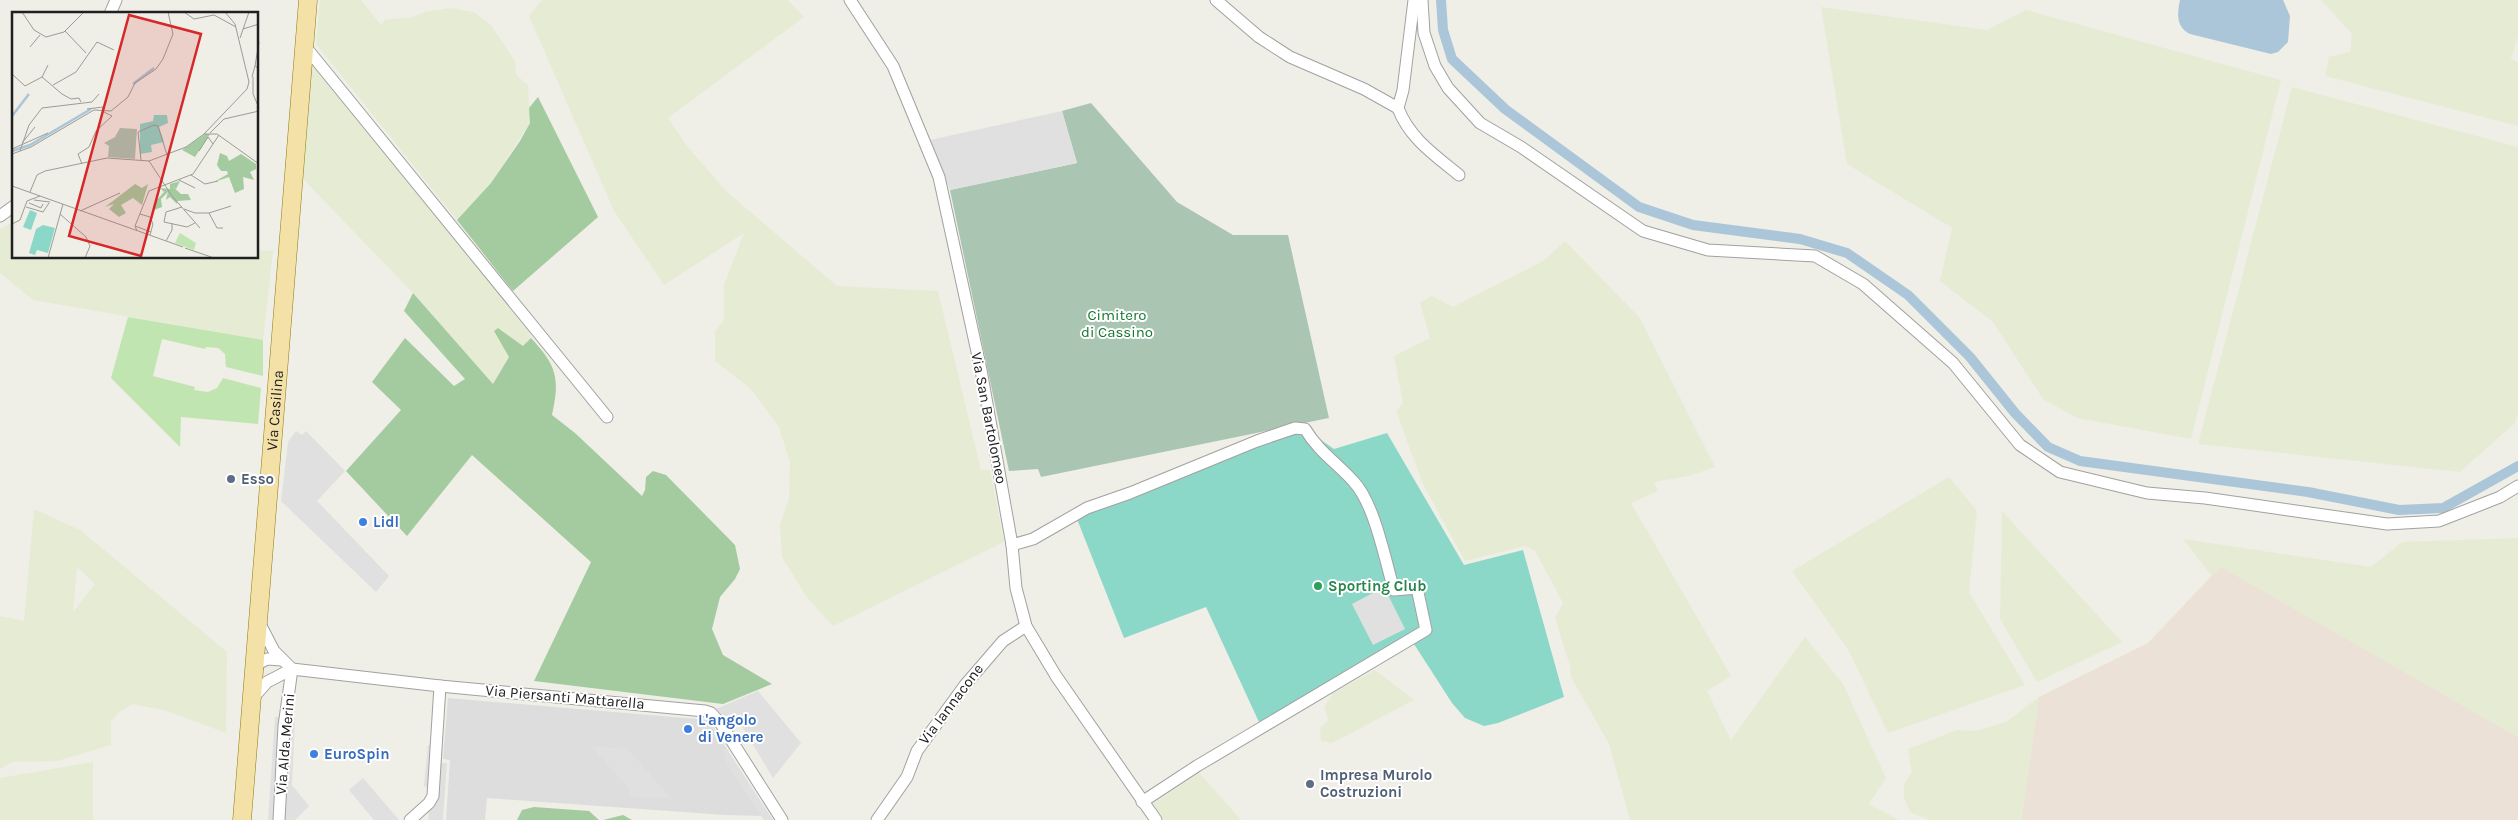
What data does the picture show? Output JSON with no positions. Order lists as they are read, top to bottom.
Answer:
{
  "streets": {
    "main road": ["Via Casilina"],
    "street": [
      "Via San Bartolomeo",
      "Via Piersanti Mattarella",
      "Via Iannacone",
      "Via Alda Merini"
    ]
  },
  "crossings": [
    ["Via San Bartolomeo", "Via Iannacone"],
    ["Via Piersanti Mattarella", "Via Alda Merini"]
  ],
  "parks": ["Cimitero di Cassino"],
  "places": [
    "Esso",
    "Lidl",
    "Sporting Club",
    "L'angolo di Venere",
    "EuroSpin",
    "Impresa Murolo Costruzioni"
  ]
}
